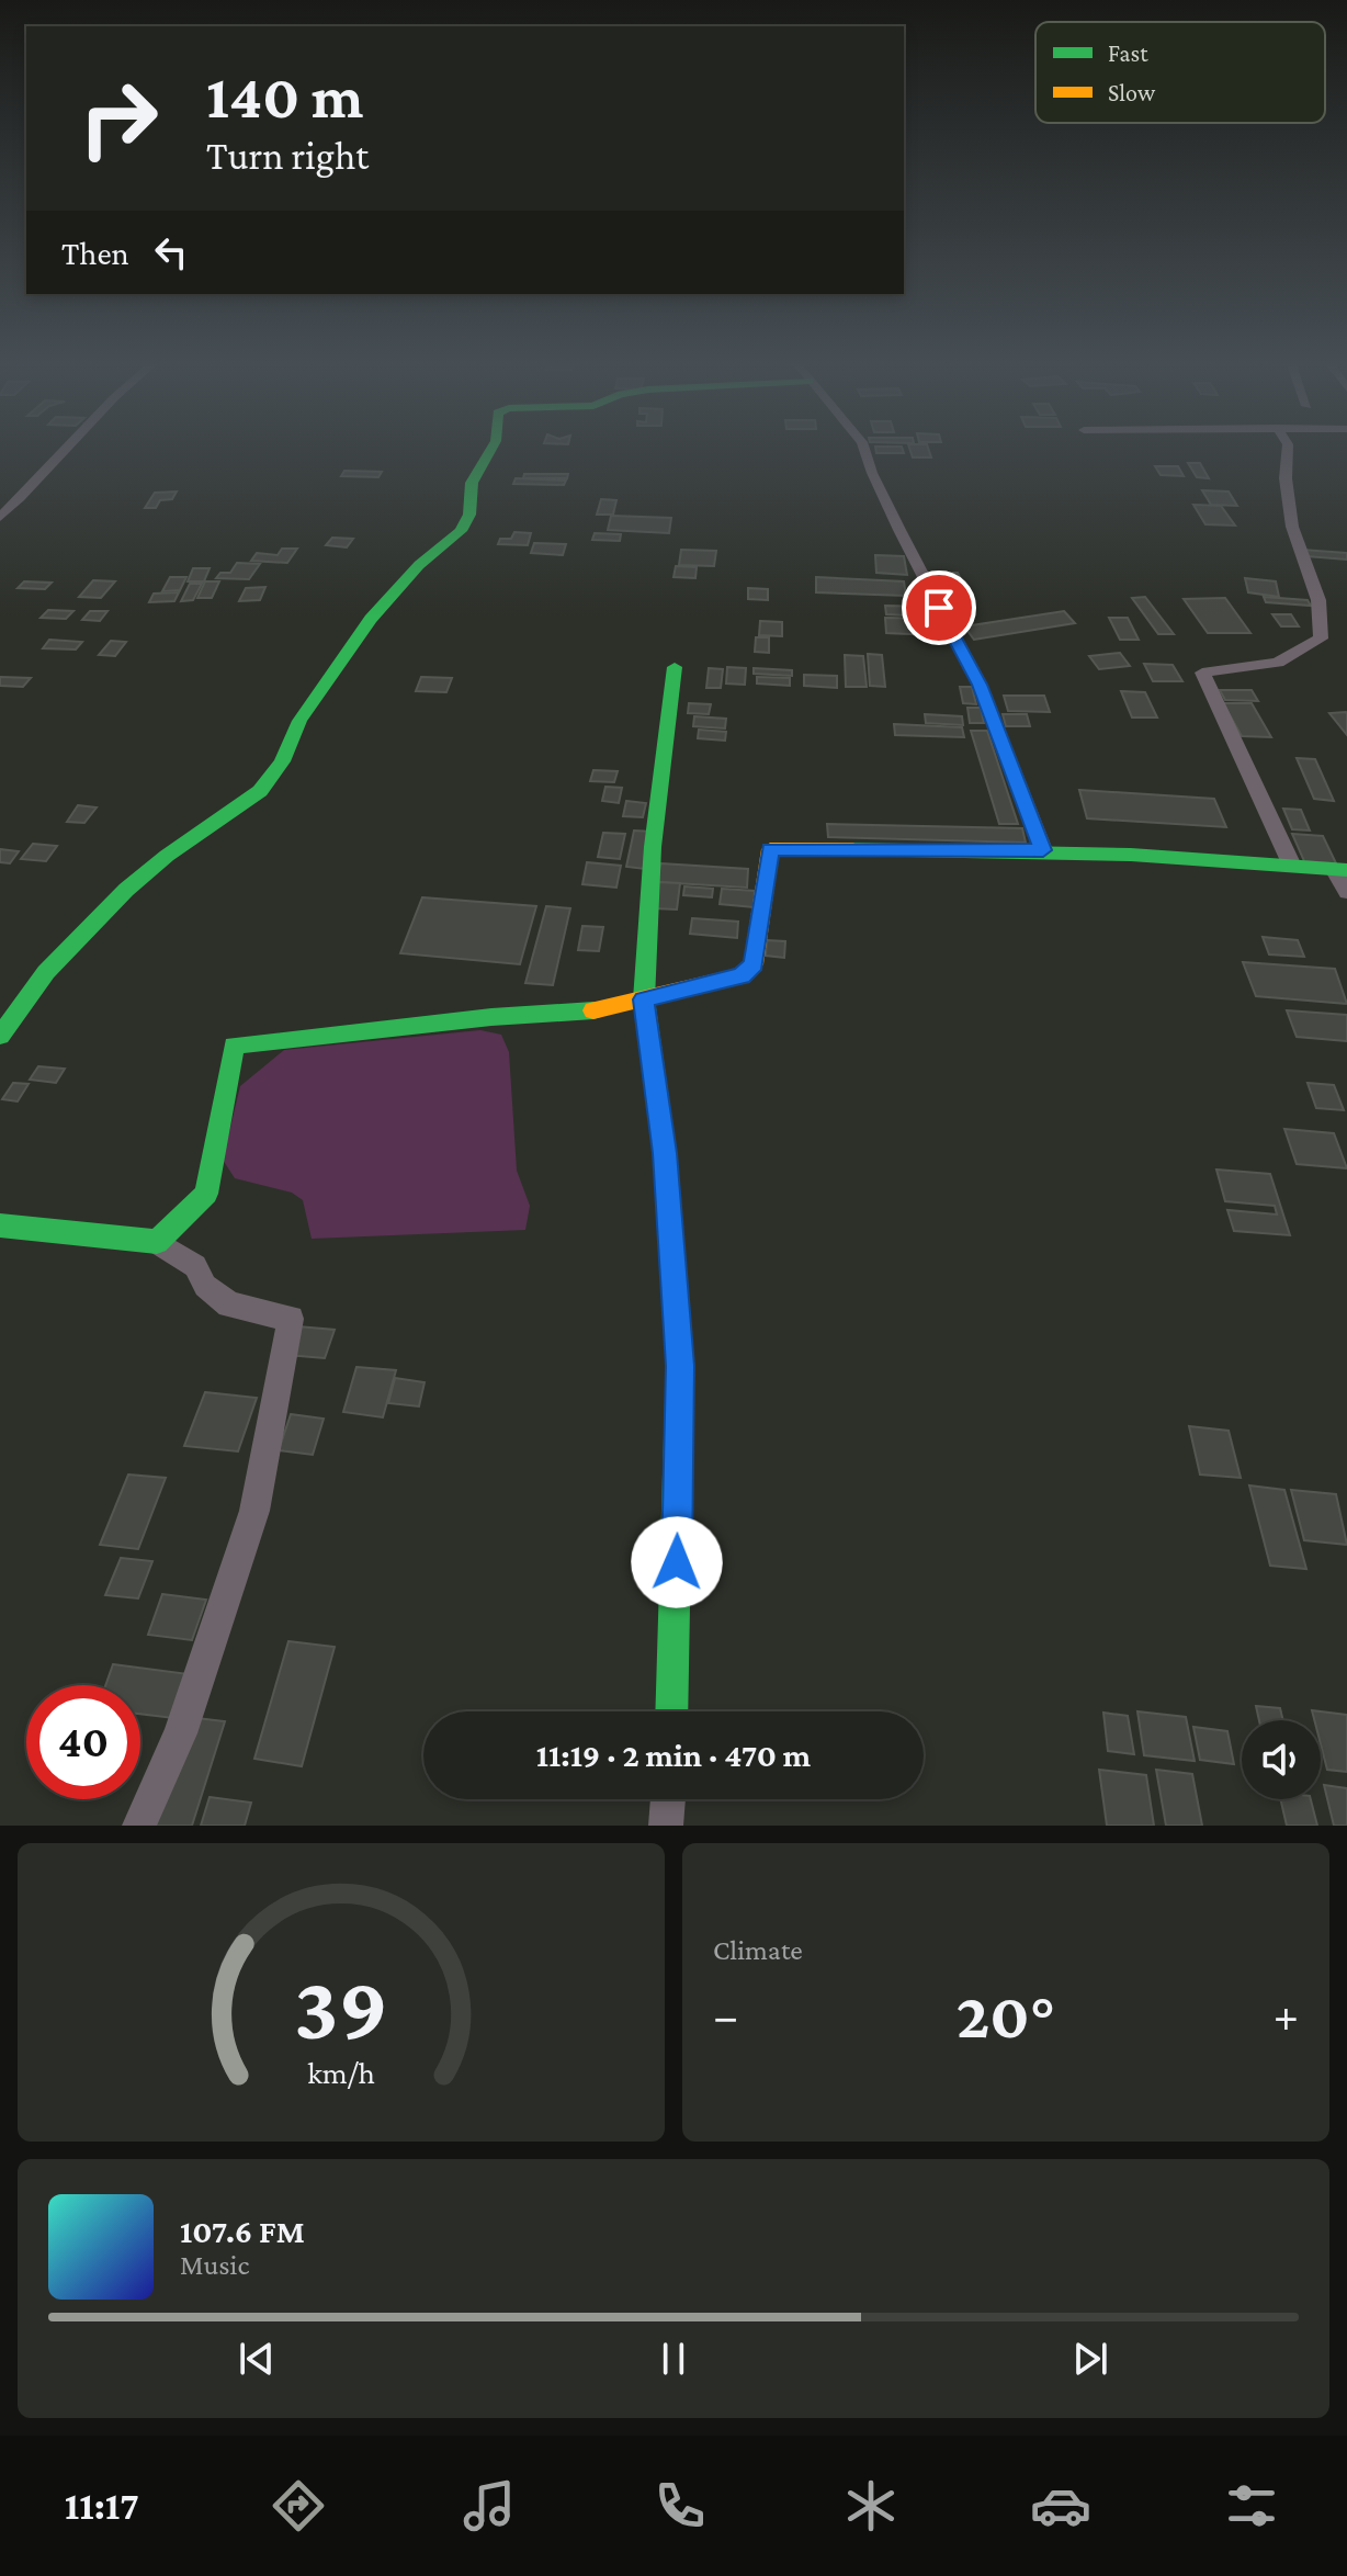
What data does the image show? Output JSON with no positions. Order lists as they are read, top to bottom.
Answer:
{
  "legend": ["Fast", "Slow"],
  "page": {
    "turn": ["140 m", "Turn right"],
    "then": "Then",
    "limit": "40",
    "trip": "11:19 · 2 min · 470 m",
    "tile": "Climate",
    "heat": ["−", "20°", "+"],
    "song": ["107.6 FM", "Music"],
    "tabs": "11:17",
    "gauge": ["39", "km/h"]
  }
}
